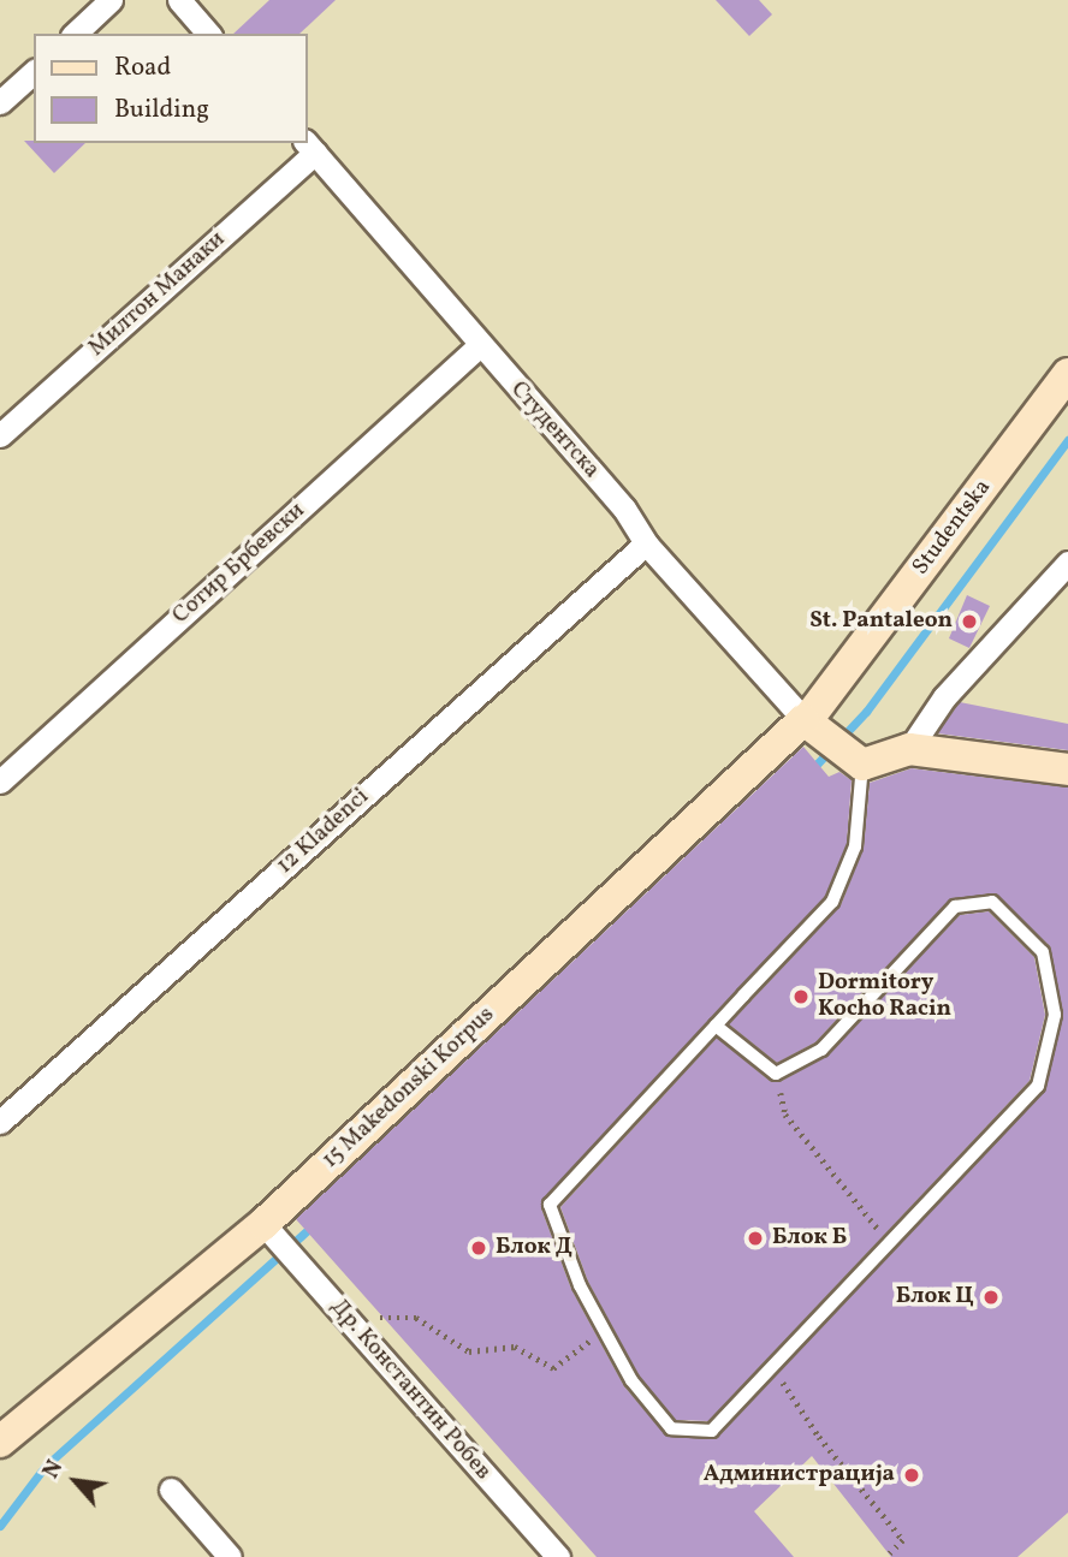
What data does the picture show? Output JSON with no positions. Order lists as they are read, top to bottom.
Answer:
{
  "streets": {
    "street": [
      "Милтон Манаки",
      "Студентска",
      "Studentska",
      "Сотир Брбевски",
      "12 Kladenci",
      "15 Makedonski Korpus",
      "Др. Константин Робев"
    ]
  },
  "crossings": [
    ["Милтон Манаки", "Студентска"],
    ["Студентска", "Studentska"],
    ["Студентска", "Сотир Брбевски"],
    ["Студентска", "12 Kladenci"],
    ["Студентска", "15 Makedonski Korpus"],
    ["Studentska", "15 Makedonski Korpus"],
    ["15 Makedonski Korpus", "Др. Константин Робев"]
  ],
  "places": [
    "St. Pantaleon",
    "Dormitory Kocho Racin",
    "Блок Б",
    "Блок Д",
    "Блок Ц",
    "Администрација"
  ],
  "legend": ["Road", "Building"],
  "north": "top left"
}
